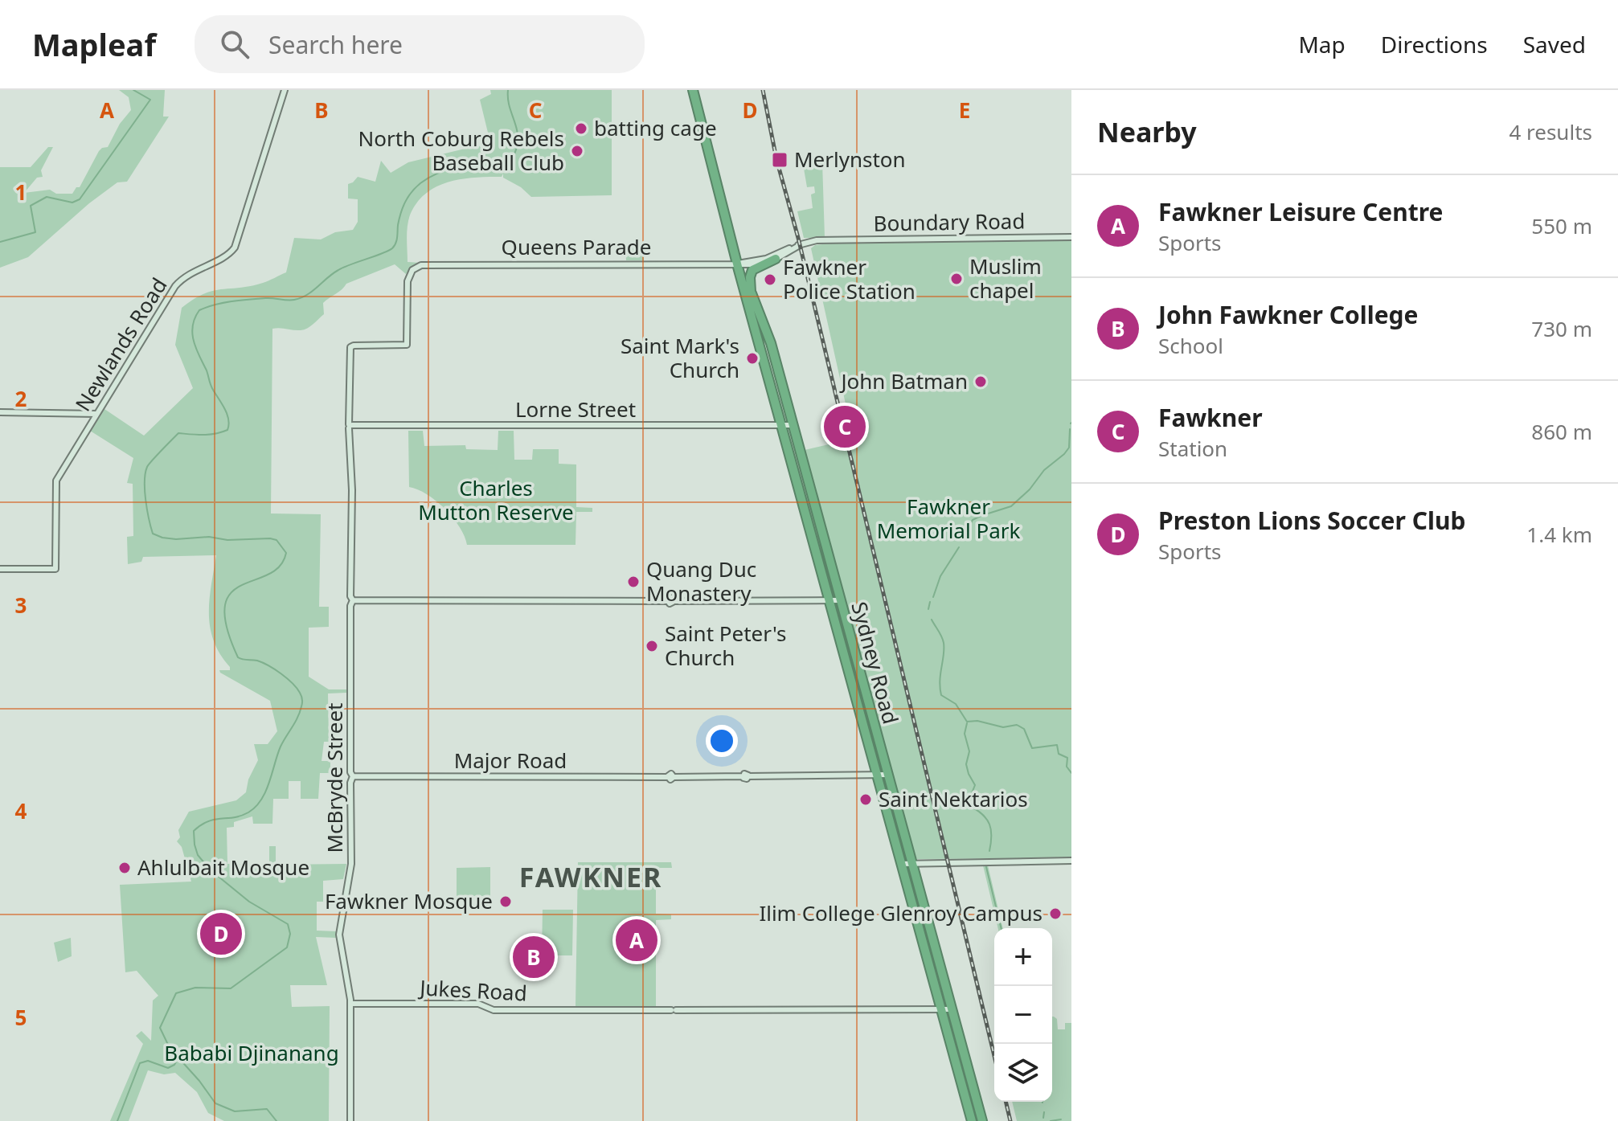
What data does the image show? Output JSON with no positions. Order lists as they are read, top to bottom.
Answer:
{
  "streets": {
    "highway": ["Sydney Road"],
    "street": [
      "Boundary Road",
      "Queens Parade",
      "Newlands Road",
      "Lorne Street",
      "Major Road",
      "McBryde Street",
      "Jukes Road"
    ]
  },
  "crossings": [
    ["Boundary Road", "Queens Parade"],
    ["Boundary Road", "Sydney Road"],
    ["Queens Parade", "Sydney Road"],
    ["Queens Parade", "McBryde Street"],
    ["Lorne Street", "Sydney Road"],
    ["Lorne Street", "McBryde Street"],
    ["Sydney Road", "Major Road"],
    ["Sydney Road", "Jukes Road"],
    ["Major Road", "McBryde Street"],
    ["McBryde Street", "Jukes Road"]
  ],
  "districts": ["FAWKNER"],
  "parks": ["Charles Mutton Reserve", "Fawkner Memorial Park", "Bababi Djinanang"],
  "places": {
    "other": [
      "batting cage",
      "North Coburg Rebels Baseball Club",
      "Muslim chapel",
      "Fawkner Police Station",
      "Saint Mark's Church",
      "John Batman",
      "Quang Duc Monastery",
      "Saint Peter's Church",
      "Saint Nektarios",
      "Ahlulbait Mosque",
      "Fawkner Mosque",
      "Ilim College Glenroy Campus"
    ],
    "transit": ["Merlynston"]
  },
  "page": {
    "header": "Mapleaf",
    "search": "Search here",
    "nav": ["Map", "Directions", "Saved"],
    "heading": ["Nearby", "4 results"],
    "list": [
      {
        "mark": "A",
        "name": "Fawkner Leisure Centre",
        "note": "Sports",
        "value": "550 m"
      },
      {
        "mark": "B",
        "name": "John Fawkner College",
        "note": "School",
        "value": "730 m"
      },
      {
        "mark": "C",
        "name": "Fawkner",
        "note": "Station",
        "value": "860 m"
      },
      {
        "mark": "D",
        "name": "Preston Lions Soccer Club",
        "note": "Sports",
        "value": "1.4 km"
      }
    ],
    "pins": [
      "C",
      "D",
      "A",
      "B"
    ],
    "map_buttons": ["+", "−"]
  },
  "grid": {
    "columns": [
      "A",
      "B",
      "C",
      "D",
      "E"
    ],
    "rows": [
      "1",
      "2",
      "3",
      "4",
      "5"
    ]
  }
}
